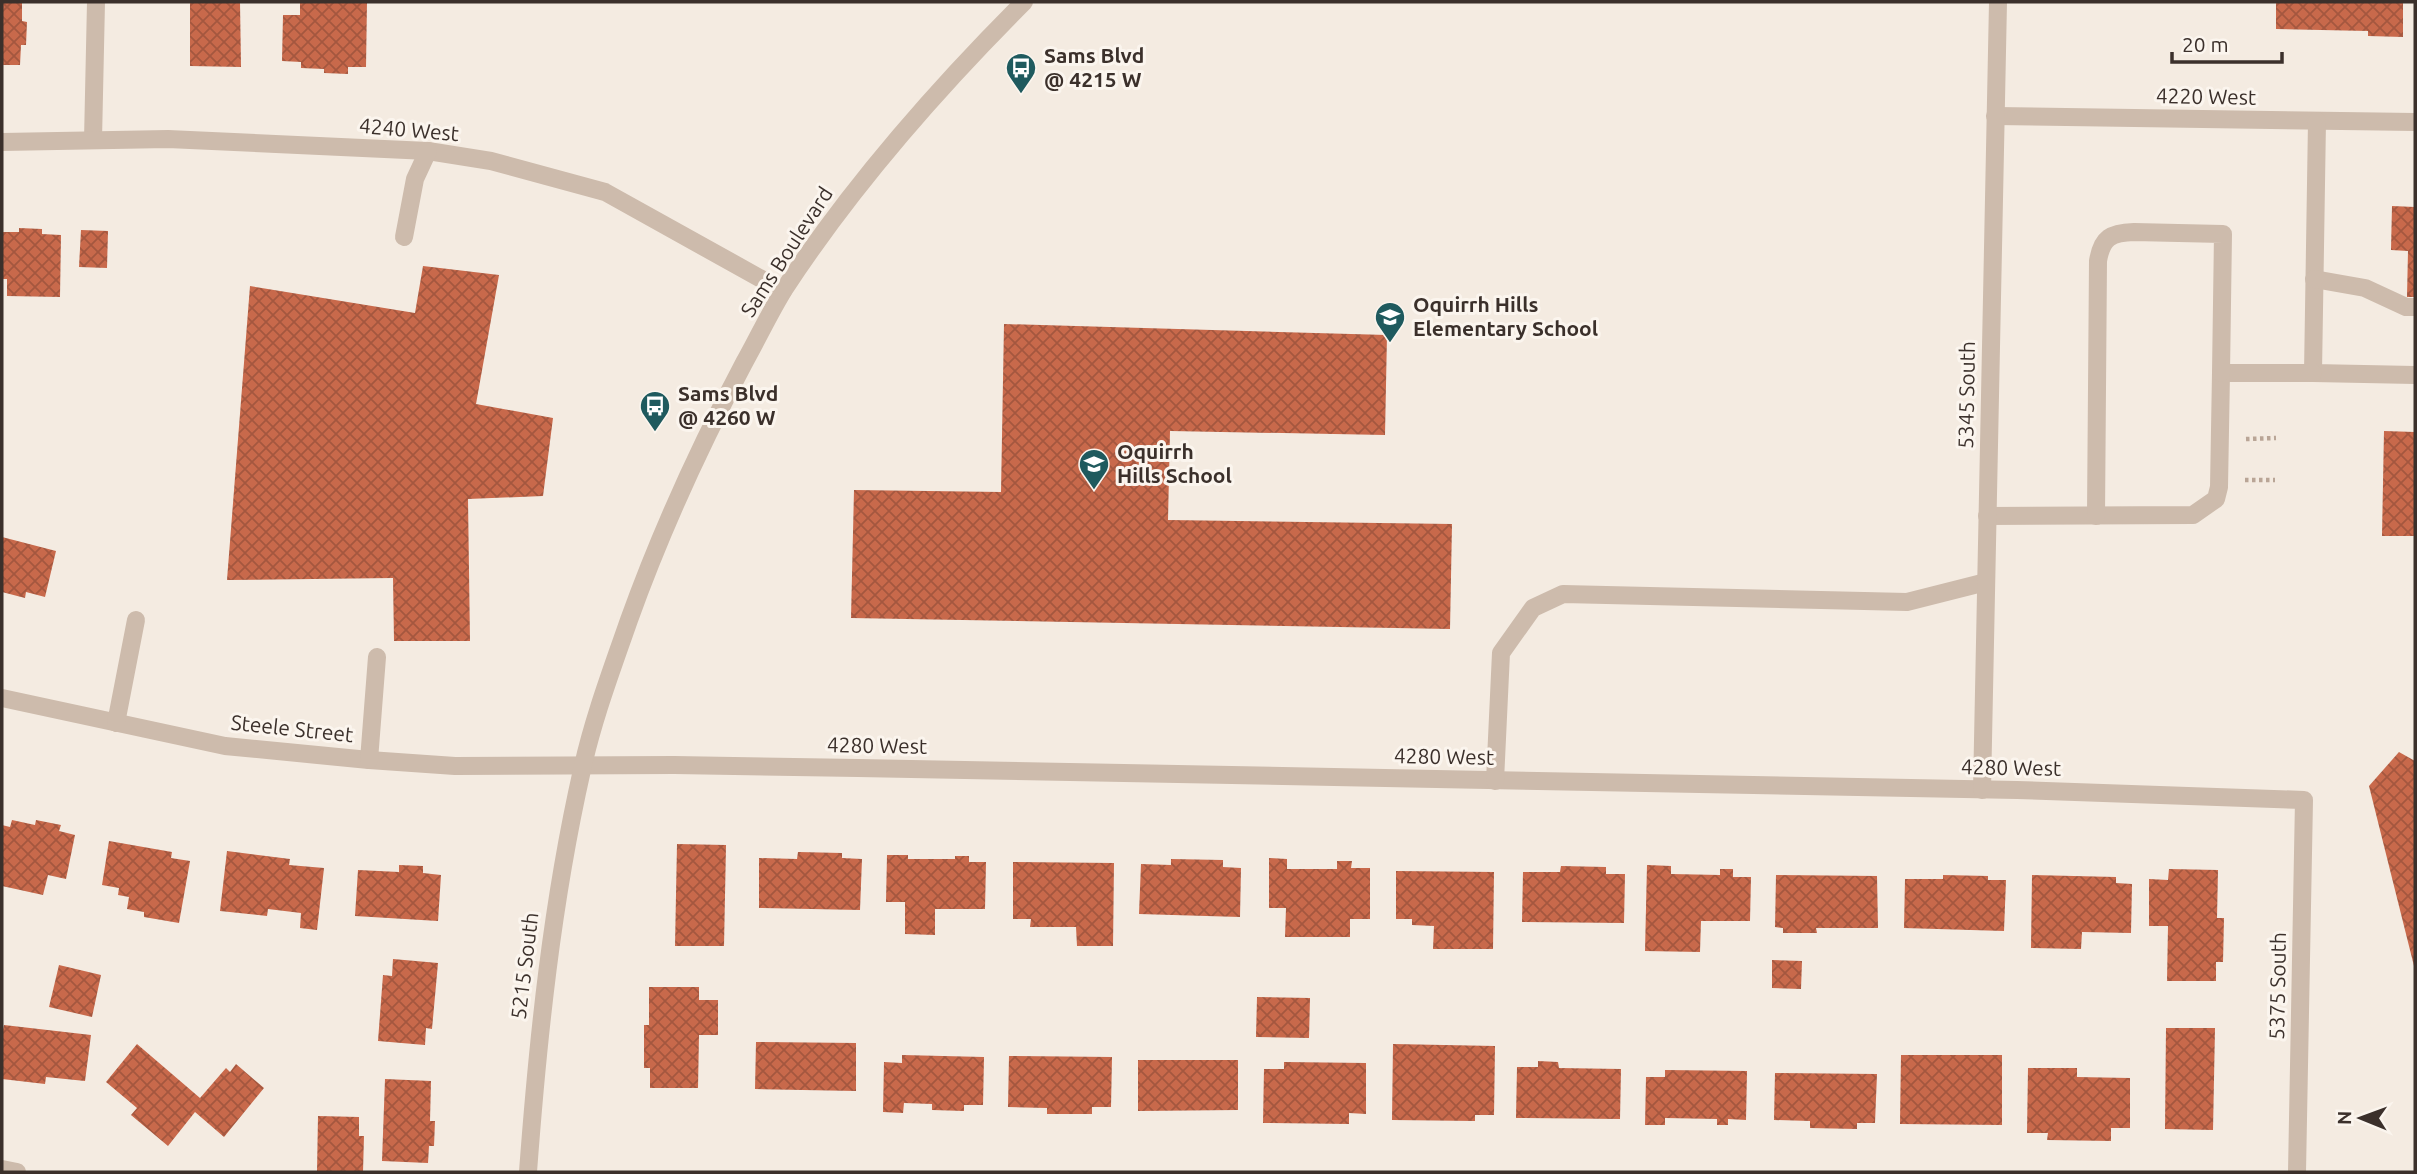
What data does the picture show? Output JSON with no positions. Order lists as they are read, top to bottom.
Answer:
{
  "streets": {
    "street": [
      "4220 West",
      "4240 West",
      "Sams Boulevard",
      "5345 South",
      "Steele Street",
      "4280 West",
      "5215 South",
      "5375 South"
    ]
  },
  "crossings": [
    ["4220 West", "5345 South"],
    ["4240 West", "Sams Boulevard"],
    ["Sams Boulevard", "Steele Street"],
    ["Sams Boulevard", "4280 West"],
    ["Sams Boulevard", "5215 South"],
    ["5345 South", "4280 West"],
    ["Steele Street", "4280 West"],
    ["Steele Street", "5215 South"],
    ["4280 West", "5215 South"],
    ["4280 West", "5375 South"]
  ],
  "places": {
    "bus stop": ["Sams Blvd @ 4215 W", "Sams Blvd @ 4260 W"],
    "school or university": ["Oquirrh Hills Elementary School", "Oquirrh Hills School"]
  },
  "scale_bar": "20 m",
  "north": "left"
}
